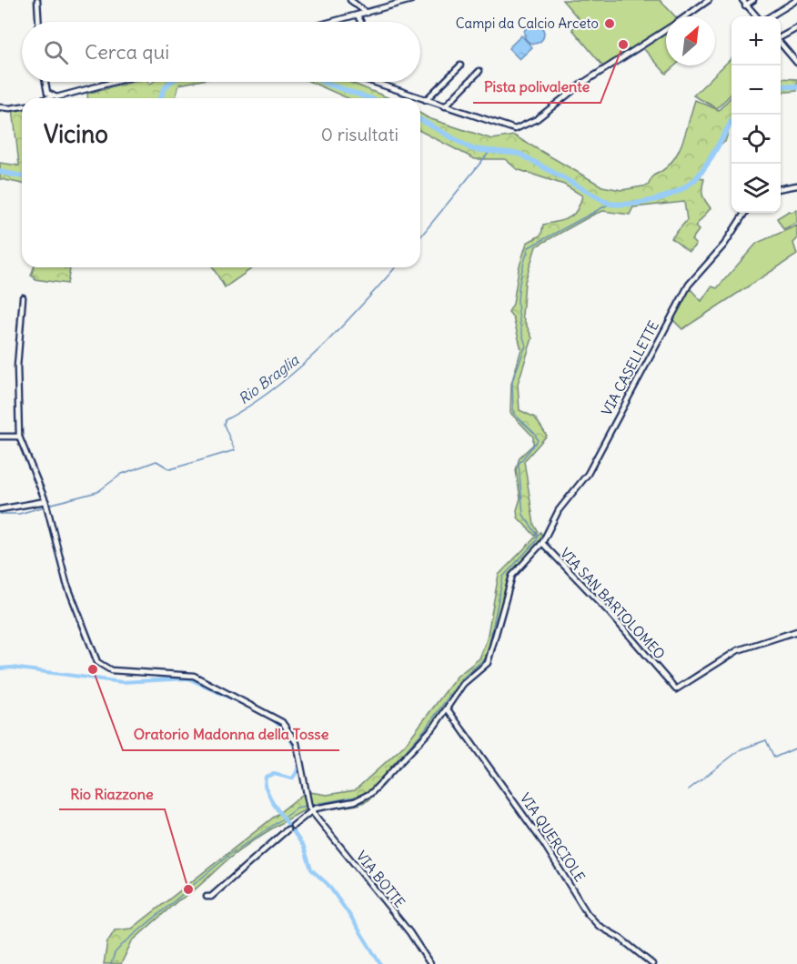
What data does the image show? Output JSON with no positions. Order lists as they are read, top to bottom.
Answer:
{
  "streets": {
    "street": [
      "VIA CASELLETTE",
      "VIA SAN BARTOLOMEO",
      "VIA QUERCIOLE",
      "VIA BOTTE"
    ]
  },
  "crossings": [
    ["VIA CASELLETTE", "VIA SAN BARTOLOMEO"],
    ["VIA SAN BARTOLOMEO", "VIA QUERCIOLE"],
    ["VIA SAN BARTOLOMEO", "VIA BOTTE"]
  ],
  "water": ["Rio Braglia"],
  "places": [
    "Campi da Calcio Arceto",
    "Pista polivalente",
    "Oratorio Madonna della Tosse",
    "Rio Riazzone"
  ],
  "north": "top right",
  "page": {
    "map_buttons": ["+", "−"],
    "search": "Cerca qui",
    "heading": ["Vicino", "0 risultati"]
  }
}
